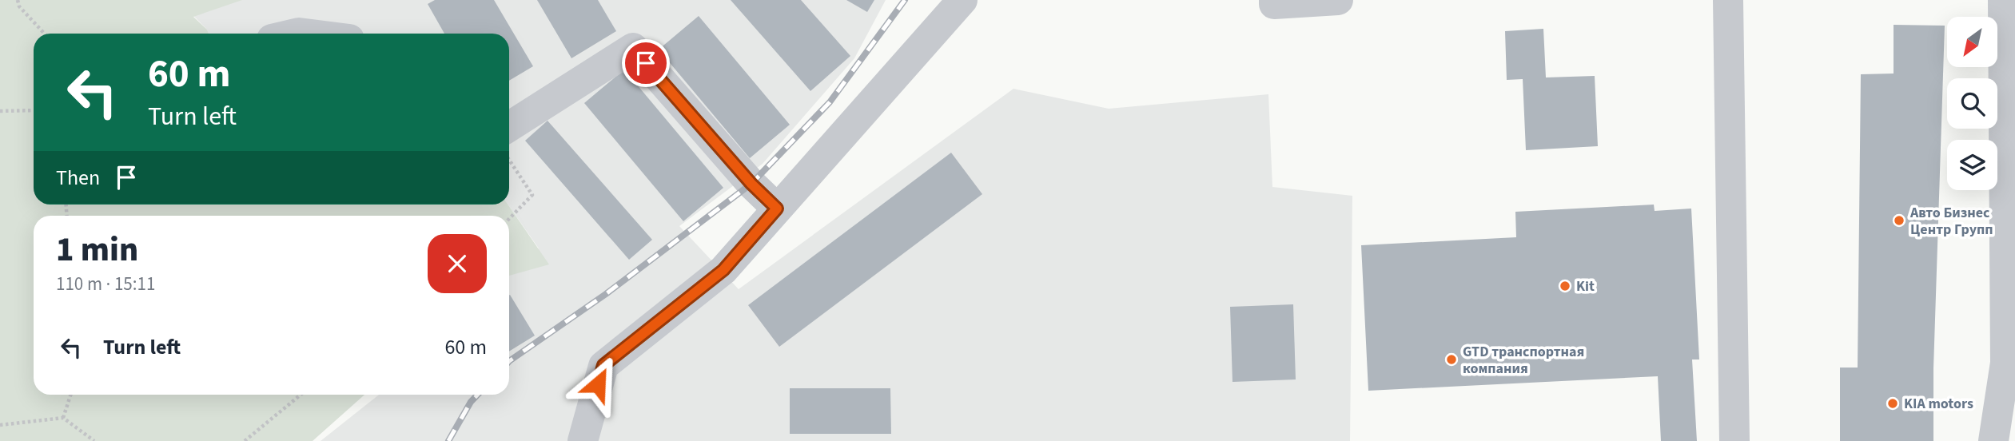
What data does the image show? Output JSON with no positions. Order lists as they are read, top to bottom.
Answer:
{
  "places": [
    "Авто Бизнес Центр Групп",
    "Kit",
    "GTD транспортная компания",
    "KIA motors"
  ],
  "north": "bottom left",
  "page": {
    "turn": ["60 m", "Turn left"],
    "then": "Then",
    "heading": ["1 min", "110 m · 15:11"],
    "list": [
      {
        "name": "Turn left",
        "value": "60 m"
      }
    ]
  }
}
